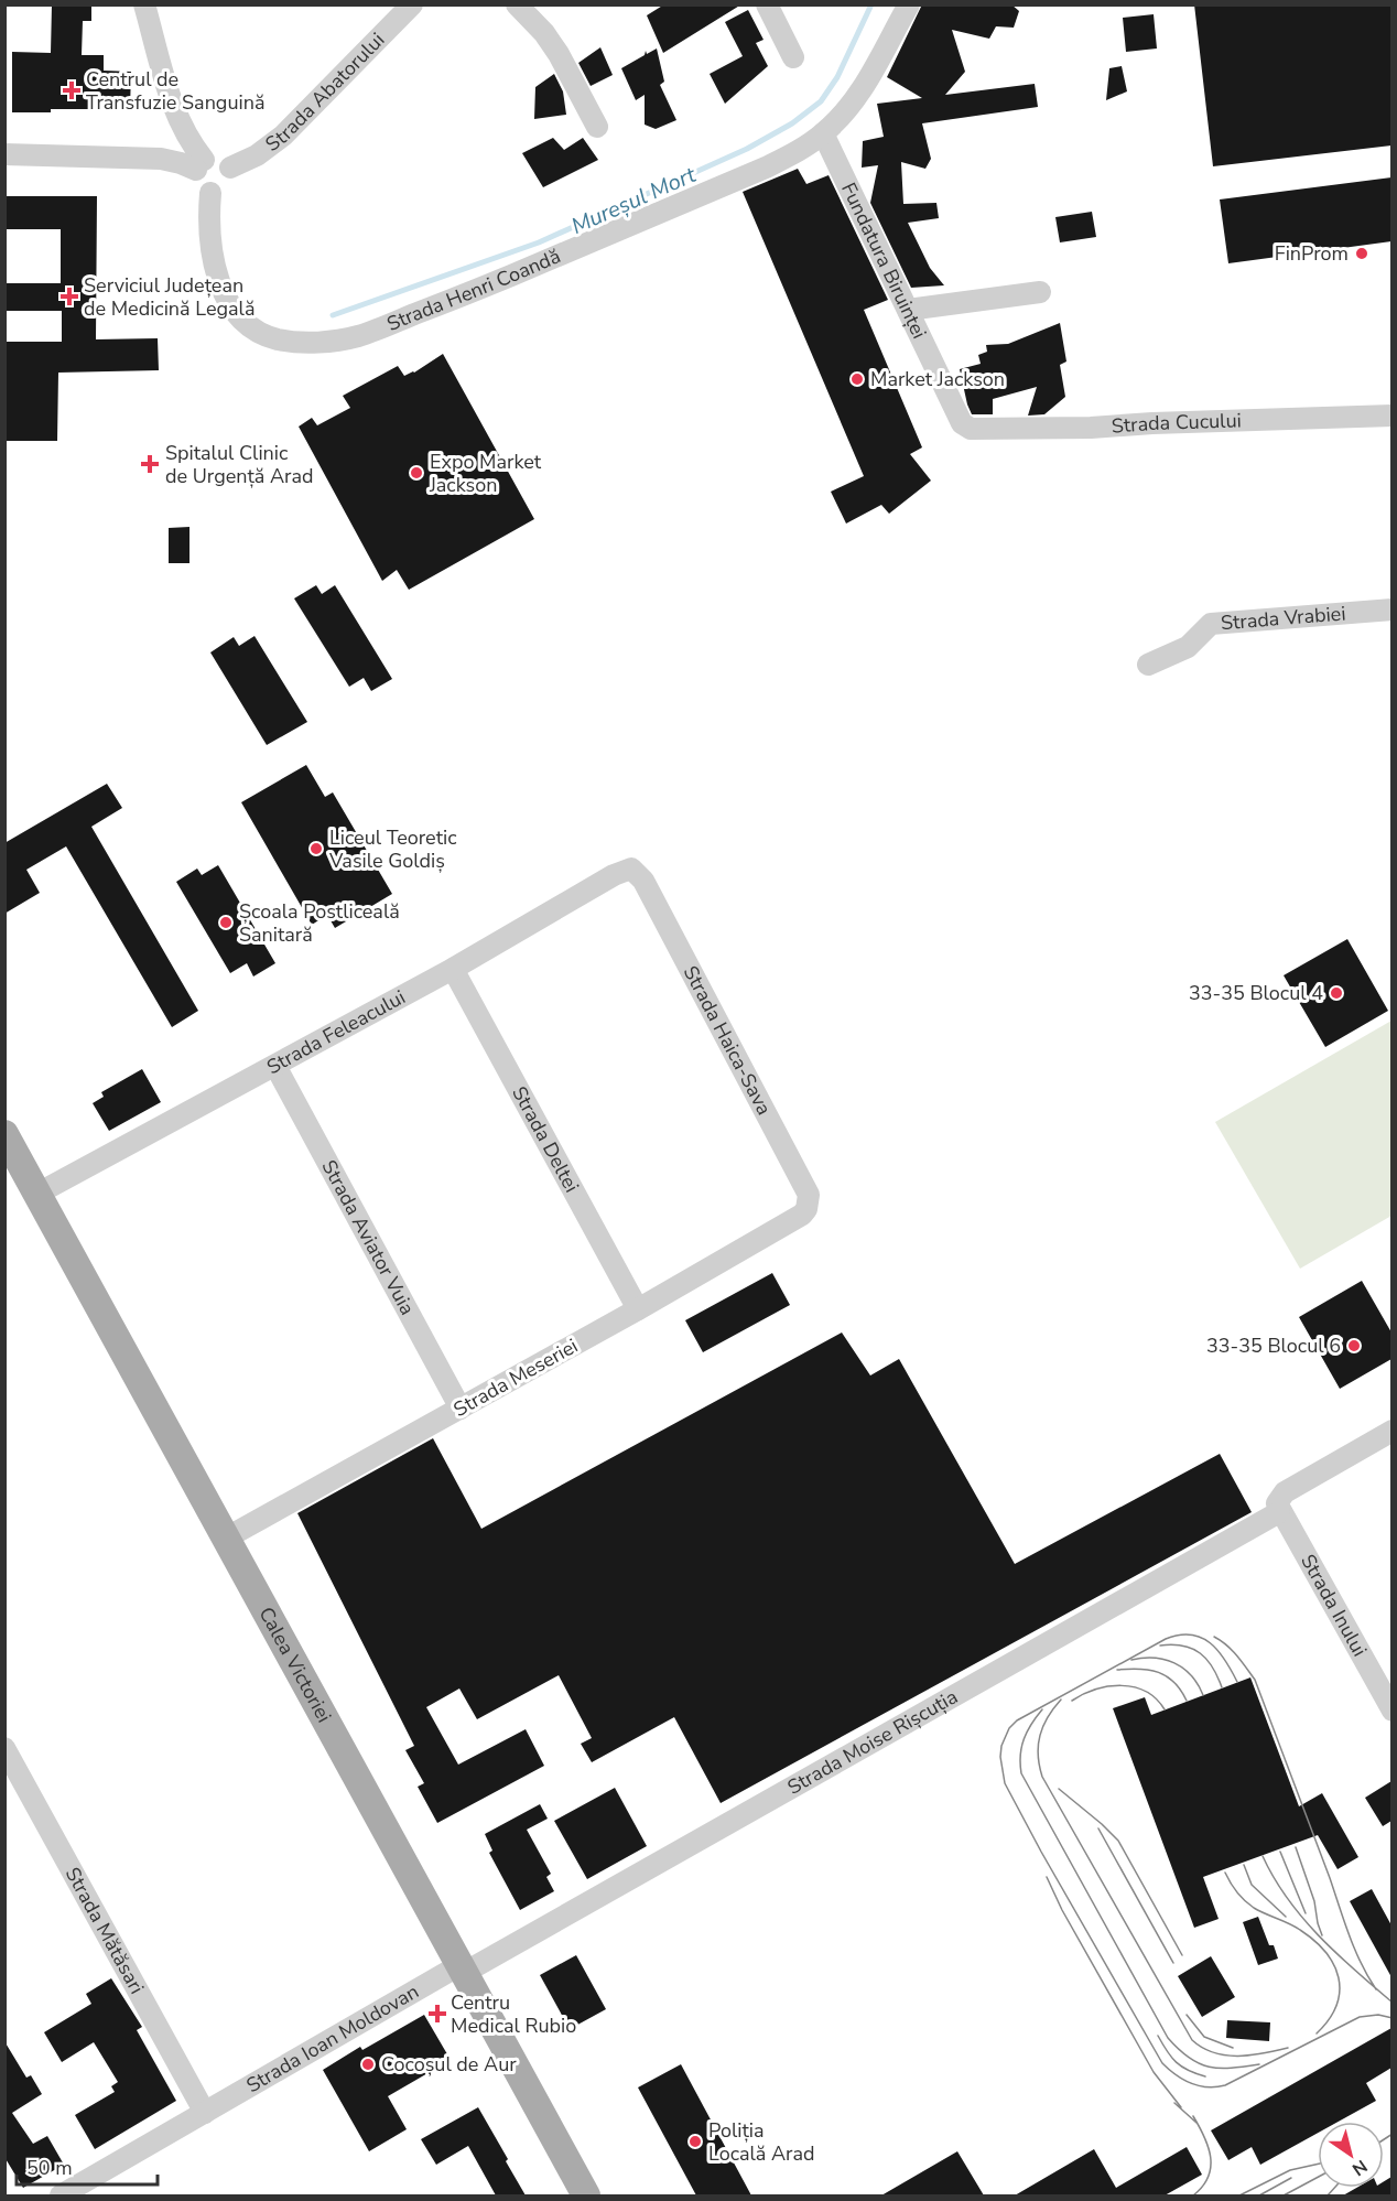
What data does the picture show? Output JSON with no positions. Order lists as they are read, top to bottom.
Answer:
{
  "streets": {
    "main road": ["Calea Victoriei"],
    "street": [
      "Strada Abatorului",
      "Fundatura Biruinței",
      "Strada Henri Coandă",
      "Strada Cucului",
      "Strada Vrabiei",
      "Strada Feleacului",
      "Strada Haica-Sava",
      "Strada Deltei",
      "Strada Aviator Vuia",
      "Strada Meseriei",
      "Strada Inului",
      "Strada Moise Rișcuția",
      "Strada Mătăsari",
      "Strada Ioan Moldovan"
    ]
  },
  "crossings": [
    ["Strada Abatorului", "Strada Henri Coandă"],
    ["Fundatura Biruinței", "Strada Henri Coandă"],
    ["Fundatura Biruinței", "Strada Cucului"],
    ["Strada Feleacului", "Strada Haica-Sava"],
    ["Strada Feleacului", "Strada Deltei"],
    ["Strada Feleacului", "Strada Aviator Vuia"],
    ["Strada Feleacului", "Calea Victoriei"],
    ["Strada Haica-Sava", "Strada Meseriei"],
    ["Strada Deltei", "Strada Meseriei"],
    ["Strada Aviator Vuia", "Strada Meseriei"],
    ["Strada Meseriei", "Calea Victoriei"],
    ["Strada Inului", "Strada Moise Rișcuția"],
    ["Calea Victoriei", "Strada Moise Rișcuția"],
    ["Calea Victoriei", "Strada Ioan Moldovan"],
    ["Strada Moise Rișcuția", "Strada Ioan Moldovan"],
    ["Strada Mătăsari", "Strada Ioan Moldovan"]
  ],
  "water": ["Mureșul Mort"],
  "places": {
    "health": [
      "Centrul de Transfuzie Sanguină",
      "Serviciul Județean de Medicină Legală",
      "Spitalul Clinic de Urgență Arad",
      "Centru Medical Rubio"
    ],
    "other": [
      "FinProm",
      "Market Jackson",
      "Expo Market Jackson",
      "Liceul Teoretic Vasile Goldiș",
      "Școala Postliceală Sanitară",
      "33-35 Blocul 4",
      "33-35 Blocul 6",
      "Cocoșul de Aur",
      "Poliția Locală Arad"
    ]
  },
  "scale_bar": "50 m",
  "north": "bottom right"
}
